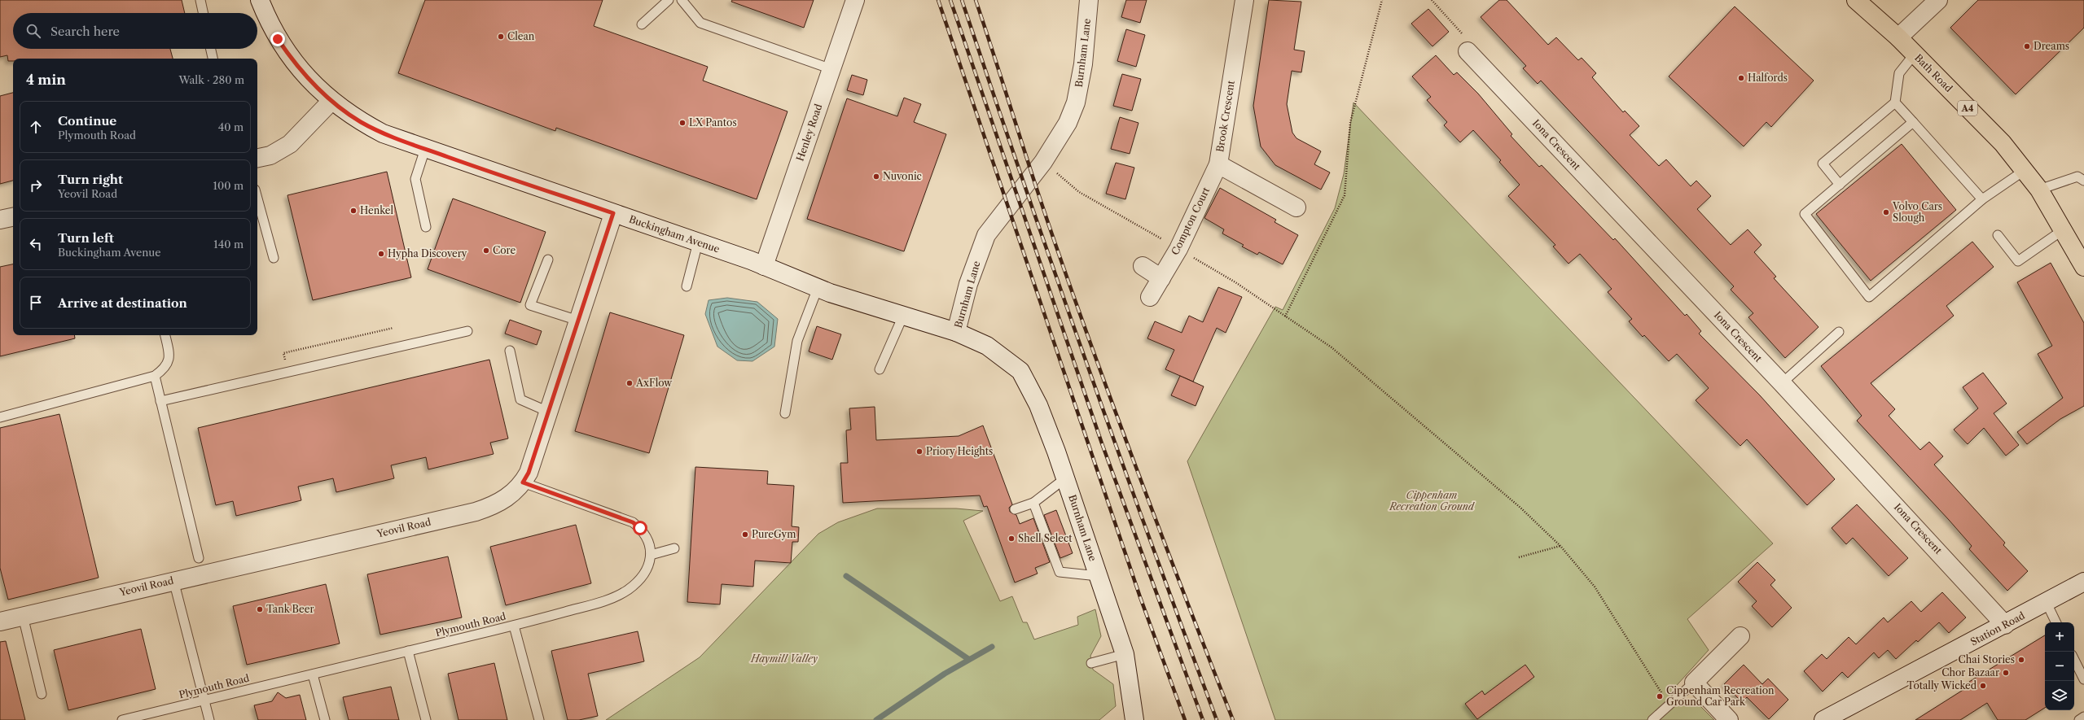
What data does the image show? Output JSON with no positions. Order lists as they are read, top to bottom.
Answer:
{
  "streets": {
    "main road": ["Bath Road", "A4"],
    "street": [
      "Burnham Lane",
      "Brook Crescent",
      "Henley Road",
      "Iona Crescent",
      "Compton Court",
      "Buckingham Avenue",
      "Yeovil Road",
      "Station Road"
    ],
    "lane": ["Plymouth Road"]
  },
  "crossings": [
    ["Burnham Lane", "Buckingham Avenue"],
    ["Brook Crescent", "Compton Court"],
    ["Henley Road", "Buckingham Avenue"],
    ["Iona Crescent", "Station Road"],
    ["Buckingham Avenue", "Yeovil Road"]
  ],
  "parks": ["Cippenham Recreation Ground", "Haymill Valley"],
  "places": [
    "Clean",
    "Dreams",
    "Halfords",
    "LX Pantos",
    "Nuvonic",
    "Henkel",
    "Volvo Cars Slough",
    "Core",
    "Hypha Discovery",
    "AxFlow",
    "Priory Heights",
    "PureGym",
    "Shell Select",
    "Tank Beer",
    "Chai Stories",
    "Chor Bazaar",
    "Totally Wicked",
    "Cippenham Recreation Ground Car Park"
  ],
  "page": {
    "search": "Search here",
    "heading": ["4 min", "Walk · 280 m"],
    "list": [
      ["Continue", "Plymouth Road", "40 m"],
      ["Turn right", "Yeovil Road", "100 m"],
      ["Turn left", "Buckingham Avenue", "140 m"],
      "Arrive at destination"
    ],
    "map_buttons": ["+", "−"]
  }
}
